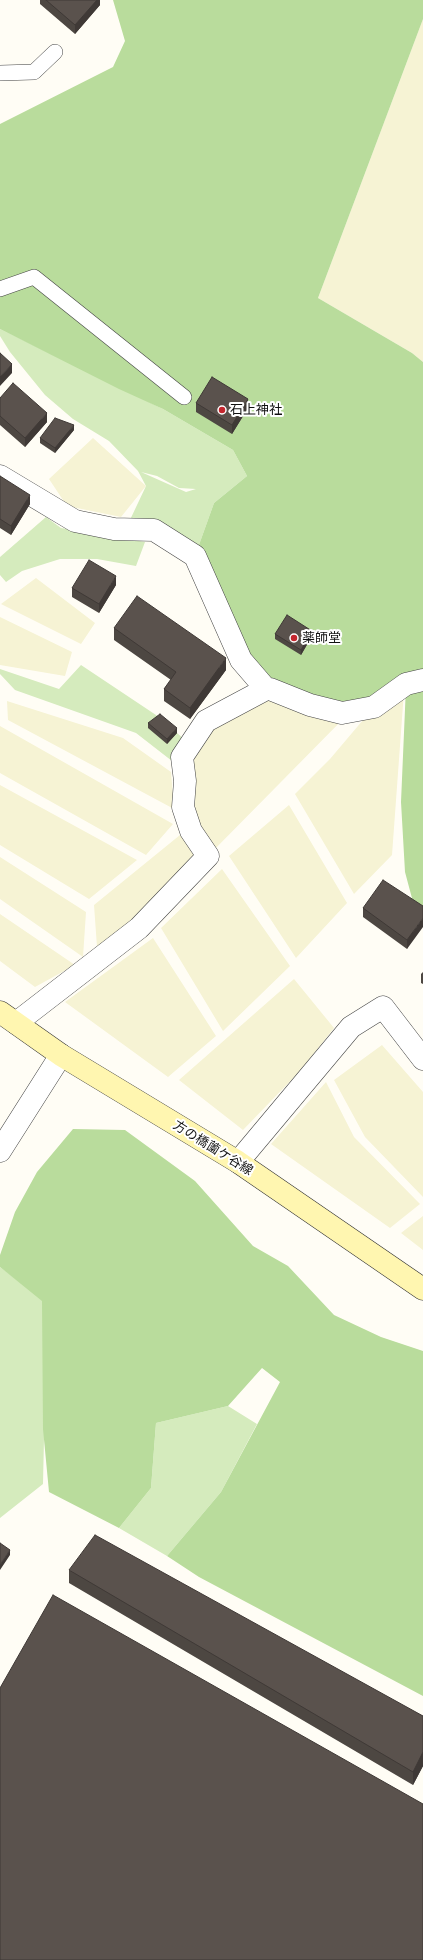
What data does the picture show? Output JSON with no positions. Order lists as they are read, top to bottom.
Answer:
{
  "streets": {
    "main road": ["方の橋薗ケ谷線"]
  },
  "places": ["石上神社", "薬師堂"]
}
